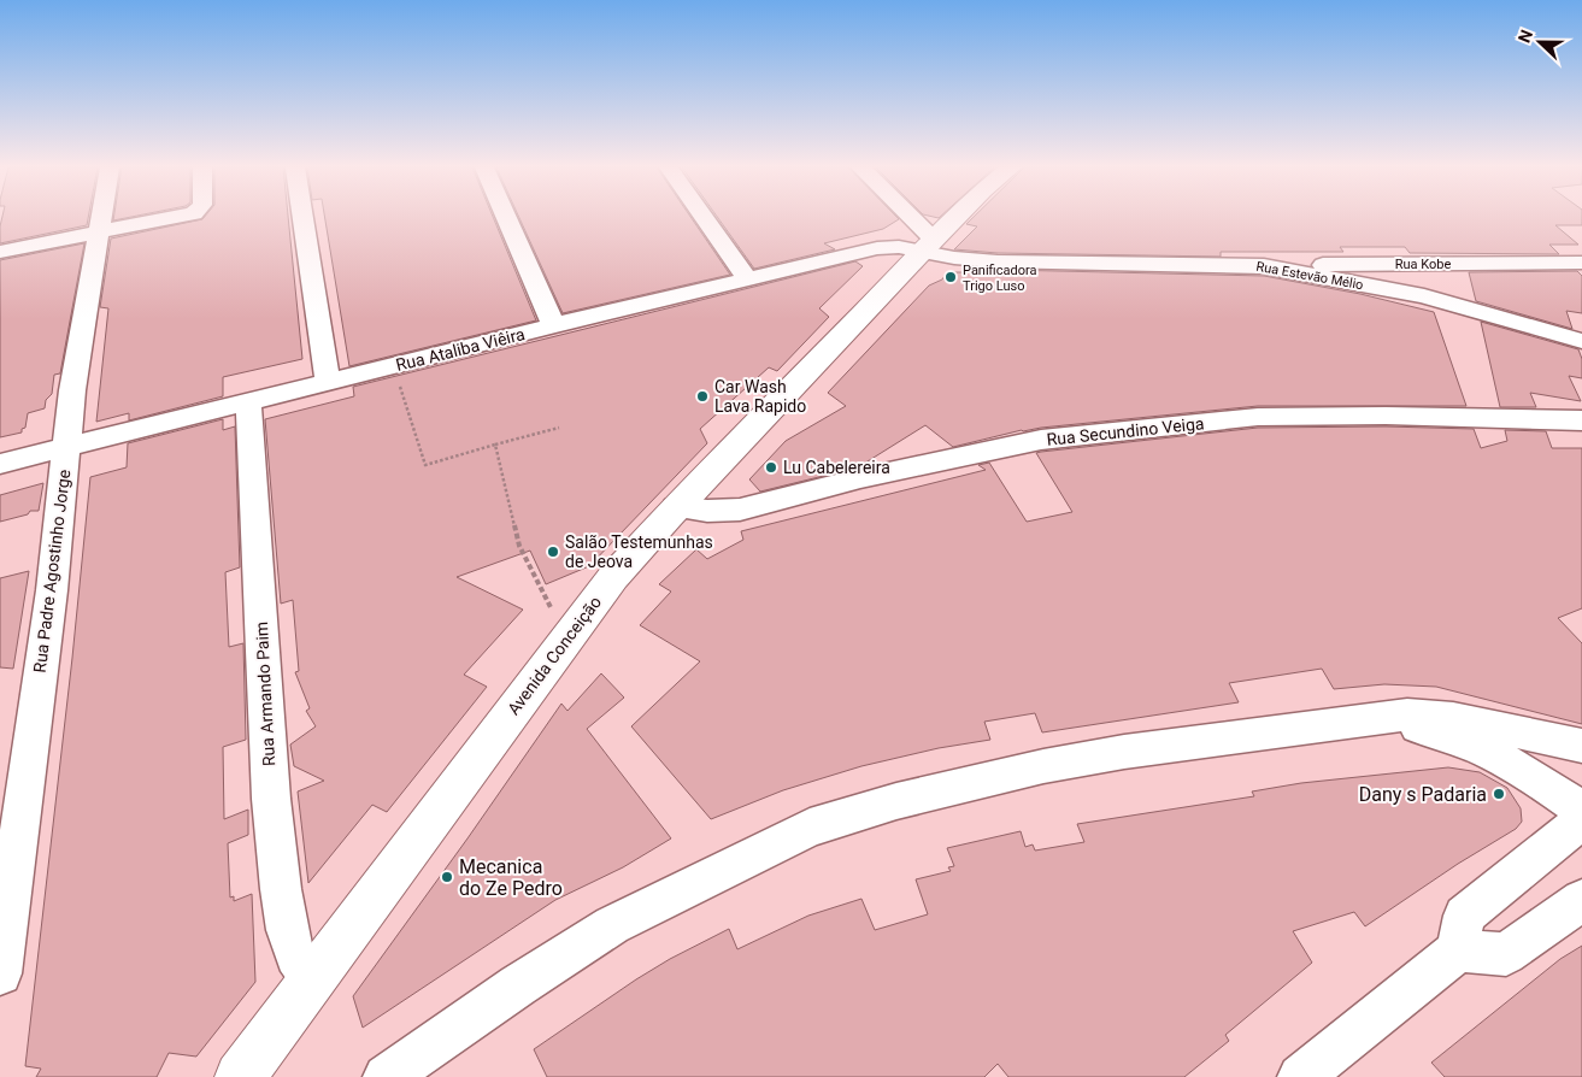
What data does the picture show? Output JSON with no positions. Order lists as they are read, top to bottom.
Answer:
{
  "streets": {
    "main road": ["Avenida Conceição"],
    "street": [
      "Rua Kobe",
      "Rua Estevão Mélio",
      "Rua Ataliba Viêira",
      "Rua Secundino Veiga",
      "Rua Padre Agostinho Jorge",
      "Rua Armando Paim"
    ]
  },
  "crossings": [
    ["Rua Kobe", "Rua Estevão Mélio"],
    ["Rua Estevão Mélio", "Rua Ataliba Viêira"],
    ["Rua Estevão Mélio", "Avenida Conceição"],
    ["Rua Ataliba Viêira", "Rua Padre Agostinho Jorge"],
    ["Rua Ataliba Viêira", "Avenida Conceição"],
    ["Rua Ataliba Viêira", "Rua Armando Paim"],
    ["Rua Secundino Veiga", "Avenida Conceição"],
    ["Avenida Conceição", "Rua Armando Paim"]
  ],
  "places": [
    "Panificadora Trigo Luso",
    "Car Wash Lava Rapido",
    "Lu Cabelereira",
    "Salão Testemunhas de Jeova",
    "Dany s Padaria",
    "Mecanica do Ze Pedro"
  ],
  "north": "left"
}
